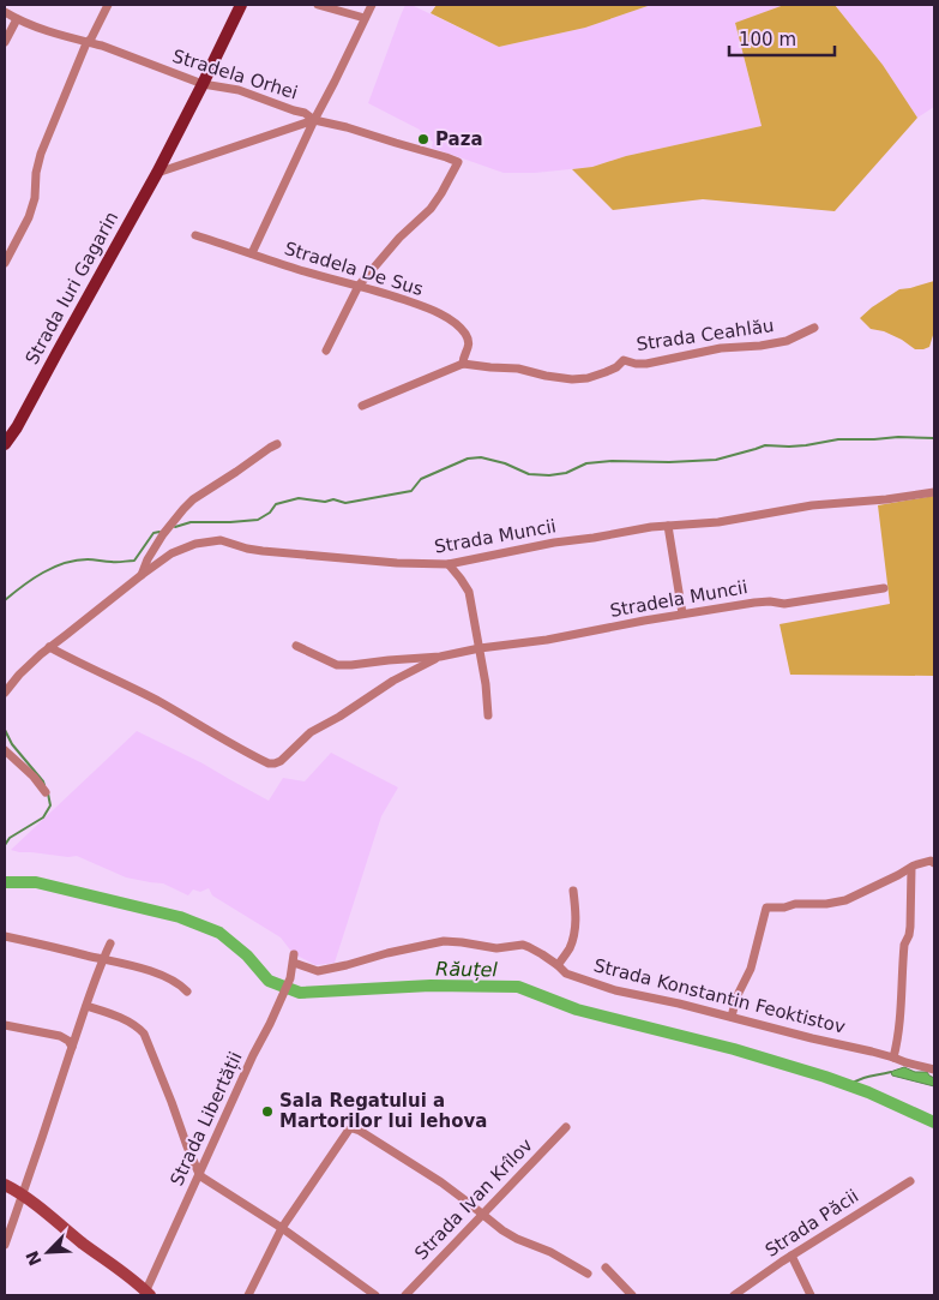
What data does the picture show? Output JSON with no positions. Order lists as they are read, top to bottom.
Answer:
{
  "streets": {
    "main road": ["Strada Iuri Gagarin"],
    "street": [
      "Stradela Orhei",
      "Stradela De Sus",
      "Strada Ceahlău",
      "Strada Muncii",
      "Stradela Muncii",
      "Strada Konstantin Feoktistov",
      "Strada Libertății",
      "Strada Ivan Krîlov",
      "Strada Păcii"
    ]
  },
  "crossings": [
    ["Stradela Orhei", "Stradela De Sus"],
    ["Stradela Orhei", "Strada Iuri Gagarin"],
    ["Stradela De Sus", "Strada Ceahlău"],
    ["Strada Konstantin Feoktistov", "Strada Libertății"]
  ],
  "water": ["Răuțel"],
  "places": ["Paza", "Sala Regatului a Martorilor lui Iehova"],
  "scale_bar": "100 m",
  "north": "bottom left"
}
